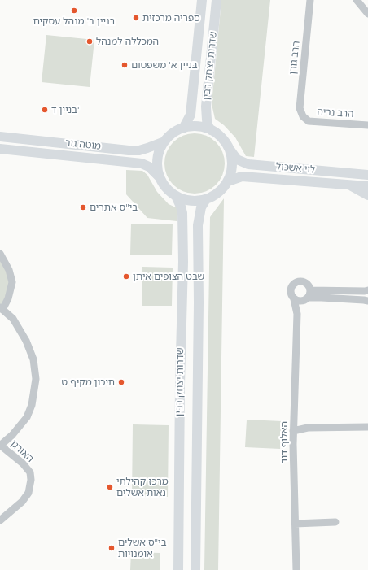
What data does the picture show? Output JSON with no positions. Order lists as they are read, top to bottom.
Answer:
{
  "streets": {
    "main road": ["שדרות יצחק רבין", "מוטה גור", "לוי אשכול"],
    "street": [
      "הרב גורן",
      "הרב נריה",
      "האלוף דוד",
      "האורגן"
    ]
  },
  "crossings": [
    ["הרב גורן", "הרב נריה"],
    ["שדרות יצחק רבין", "מוטה גור"],
    ["שדרות יצחק רבין", "לוי אשכול"],
    ["מוטה גור", "לוי אשכול"]
  ],
  "places": [
    "בניין ב' מנהל עסקים",
    "ספריה מרכזית",
    "המכללה למנהל",
    "בניין א' משפטום",
    "בניין ד'",
    "בי\"ס אתרים",
    "שבט הצופים איתן",
    "תיכון מקיף ט",
    "מרכז קהילתי נאות אשלים",
    "בי\"ס אשלים אומנויות"
  ]
}
